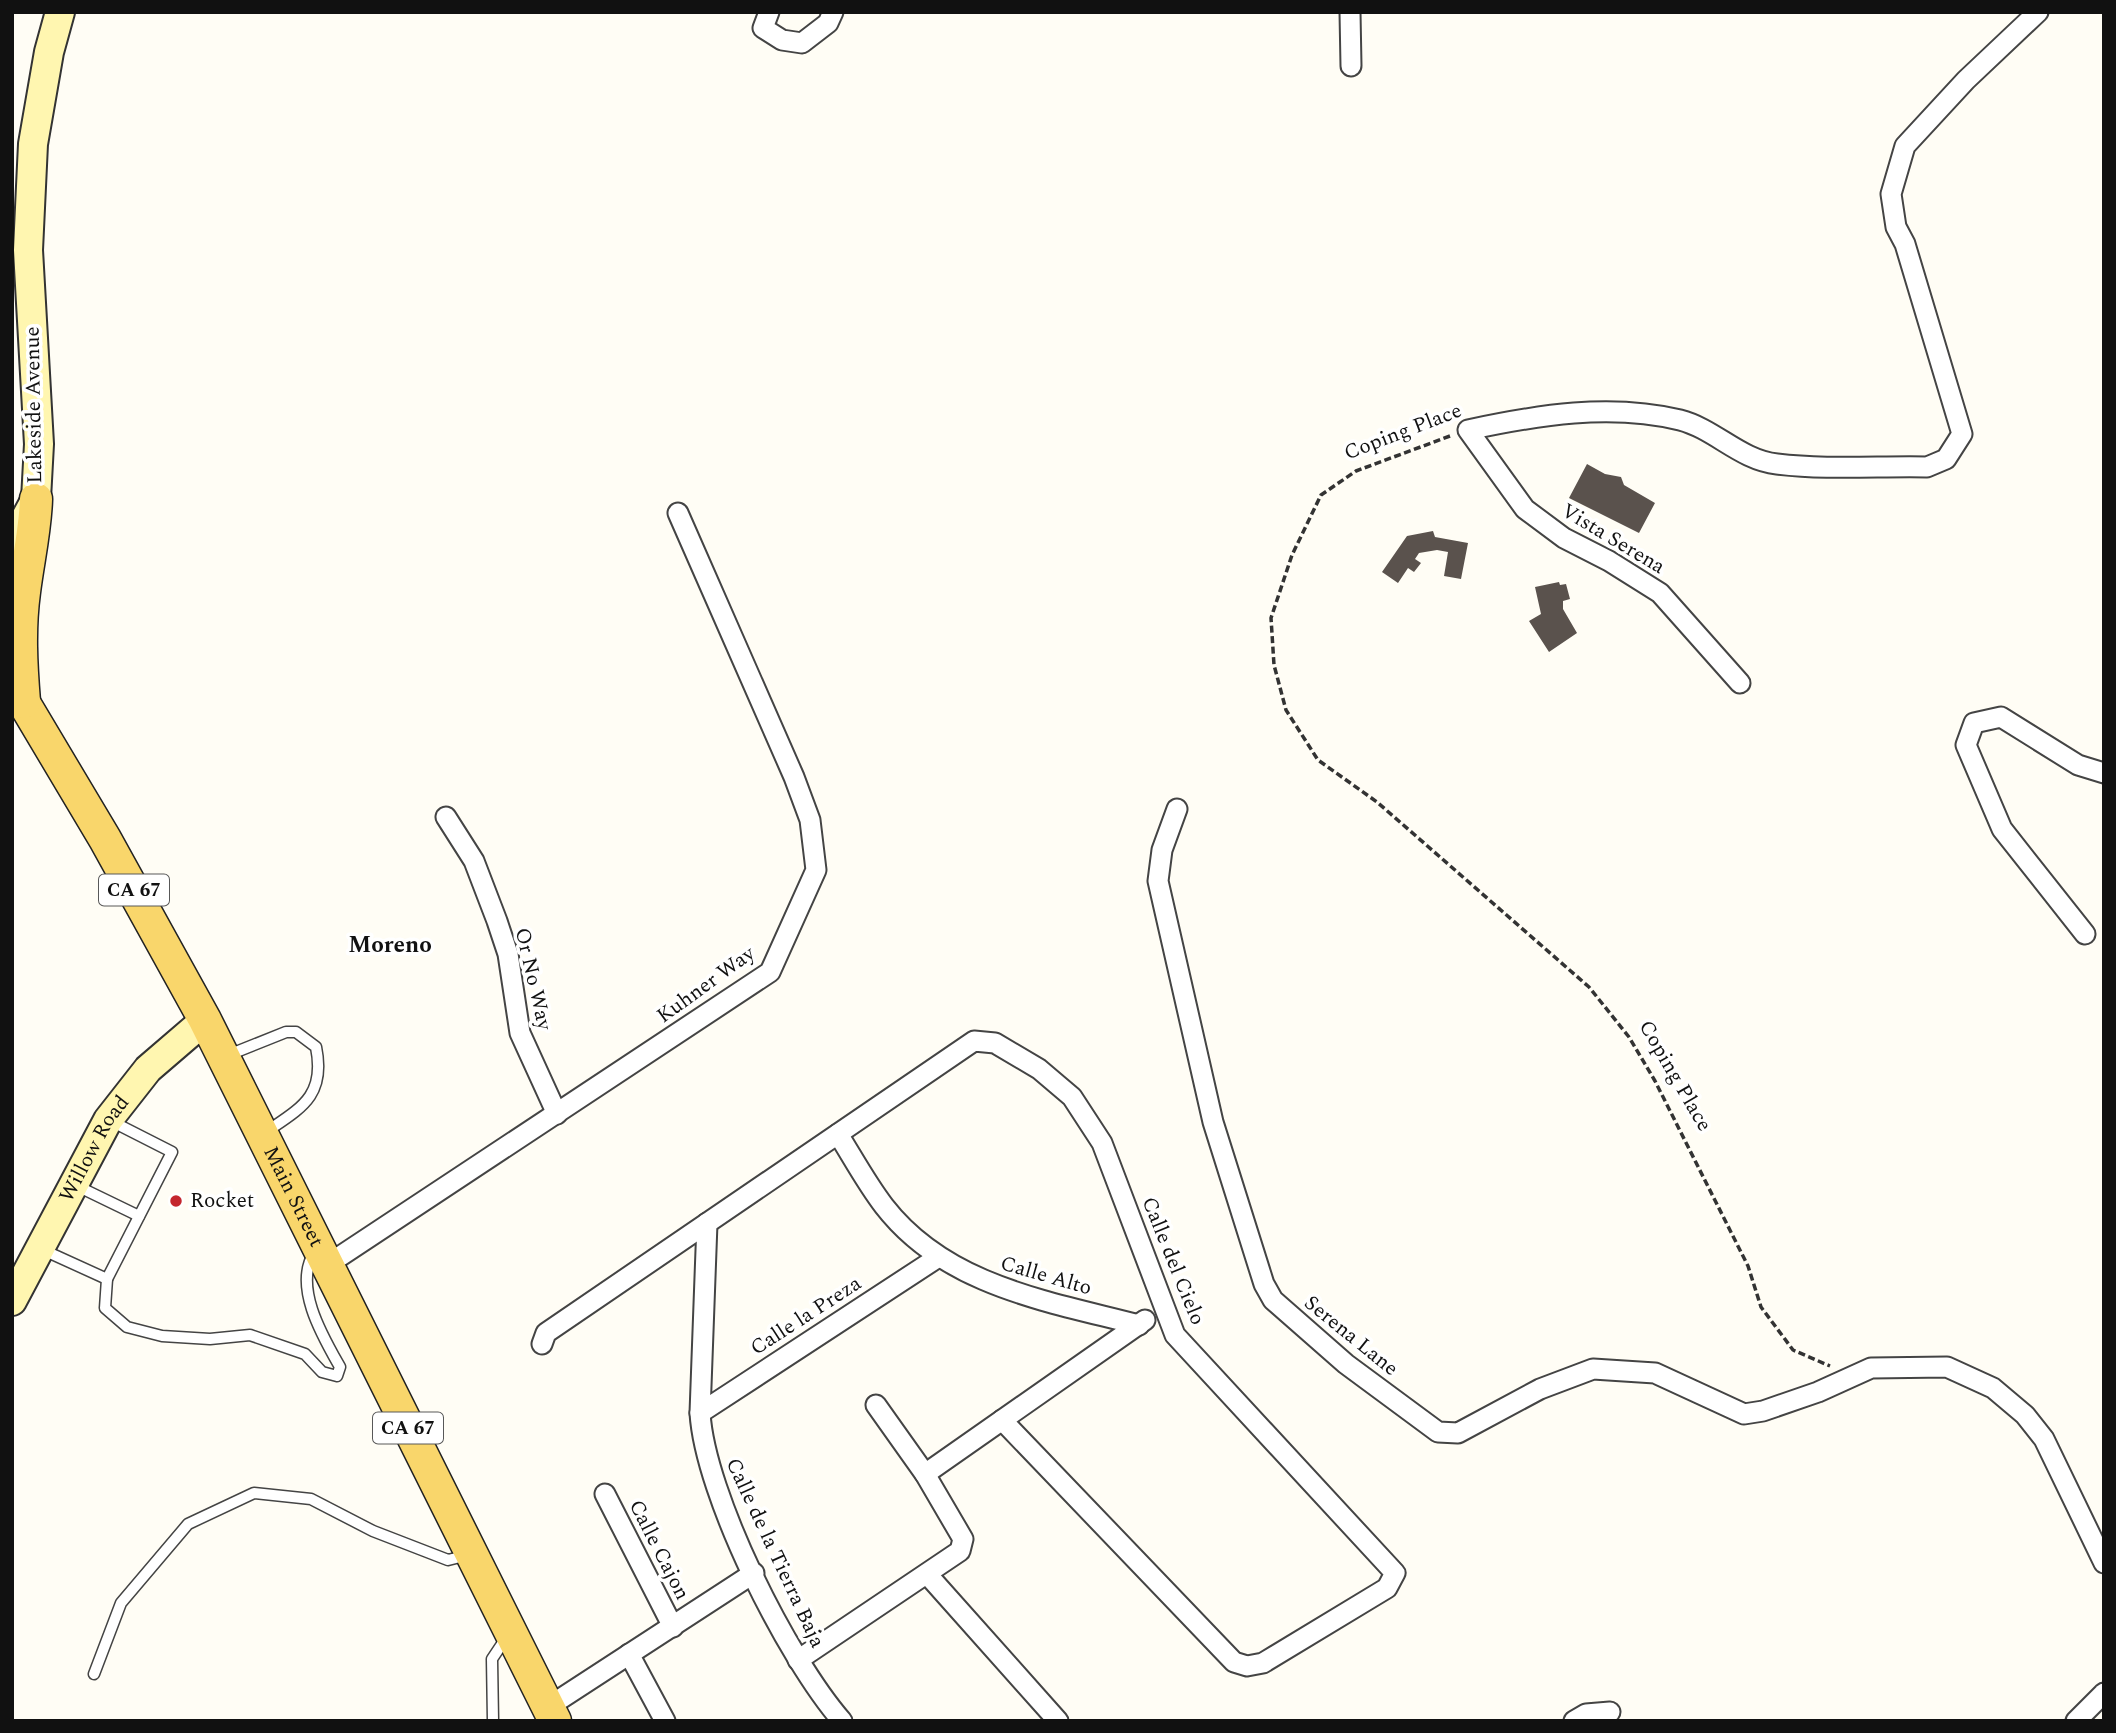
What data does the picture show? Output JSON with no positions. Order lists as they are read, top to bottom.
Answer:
{
  "streets": {
    "main road": ["CA 67", "Main Street"],
    "street": [
      "Lakeside Avenue",
      "Coping Place",
      "Vista Serena",
      "Or No Way",
      "Kuhner Way",
      "Willow Road",
      "Calle del Cielo",
      "Calle Alto",
      "Calle la Preza",
      "Serena Lane",
      "Calle Cajon",
      "Calle de la Tierra Baja"
    ]
  },
  "crossings": [
    ["Coping Place", "Vista Serena"],
    ["Coping Place", "Serena Lane"],
    ["Or No Way", "Kuhner Way"],
    ["Kuhner Way", "Main Street"],
    ["Willow Road", "Main Street"],
    ["Calle del Cielo", "Calle Alto"],
    ["Calle del Cielo", "Calle de la Tierra Baja"],
    ["Calle Alto", "Calle la Preza"],
    ["Calle la Preza", "Calle de la Tierra Baja"]
  ],
  "districts": ["Moreno"],
  "places": ["Rocket"]
}
